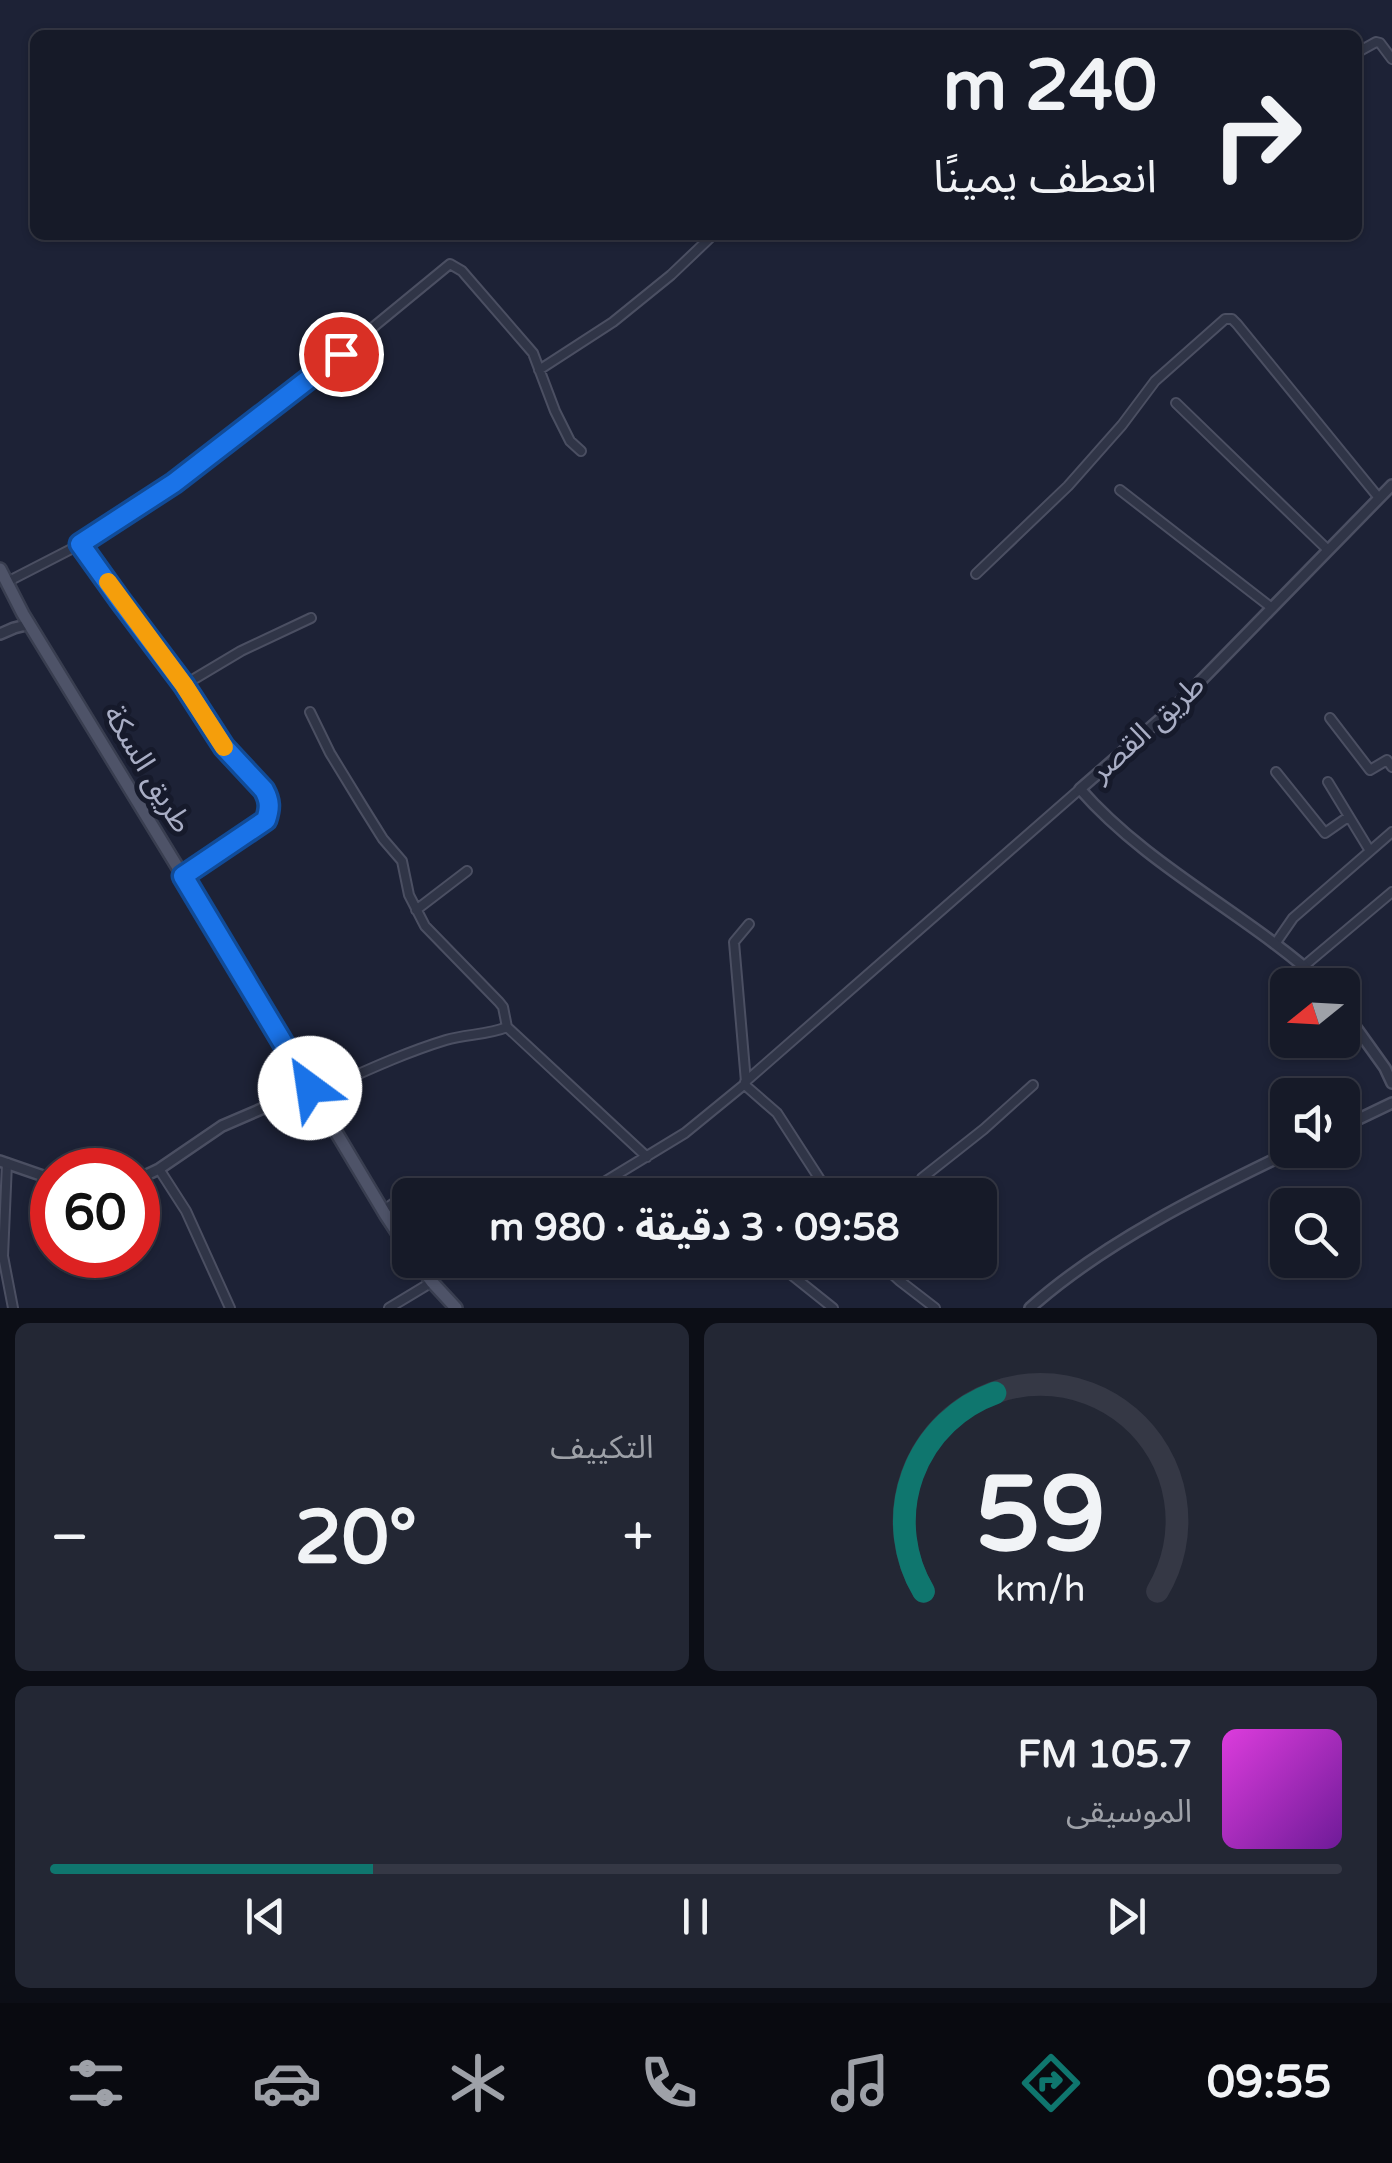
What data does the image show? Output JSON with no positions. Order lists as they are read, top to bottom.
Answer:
{
  "streets": {
    "main road": ["طريق السكة"],
    "street": ["طريق القصر"]
  },
  "north": "left",
  "page": {
    "turn": ["240 m", "انعطف يمينًا"],
    "limit": "60",
    "trip": "09:58 · 3 دقيقة · 980 m",
    "tile": "التكييف",
    "heat": ["−", "20°", "+"],
    "song": ["105.7 FM", "الموسيقى"],
    "tabs": "09:55",
    "gauge": ["59", "km/h"]
  }
}
